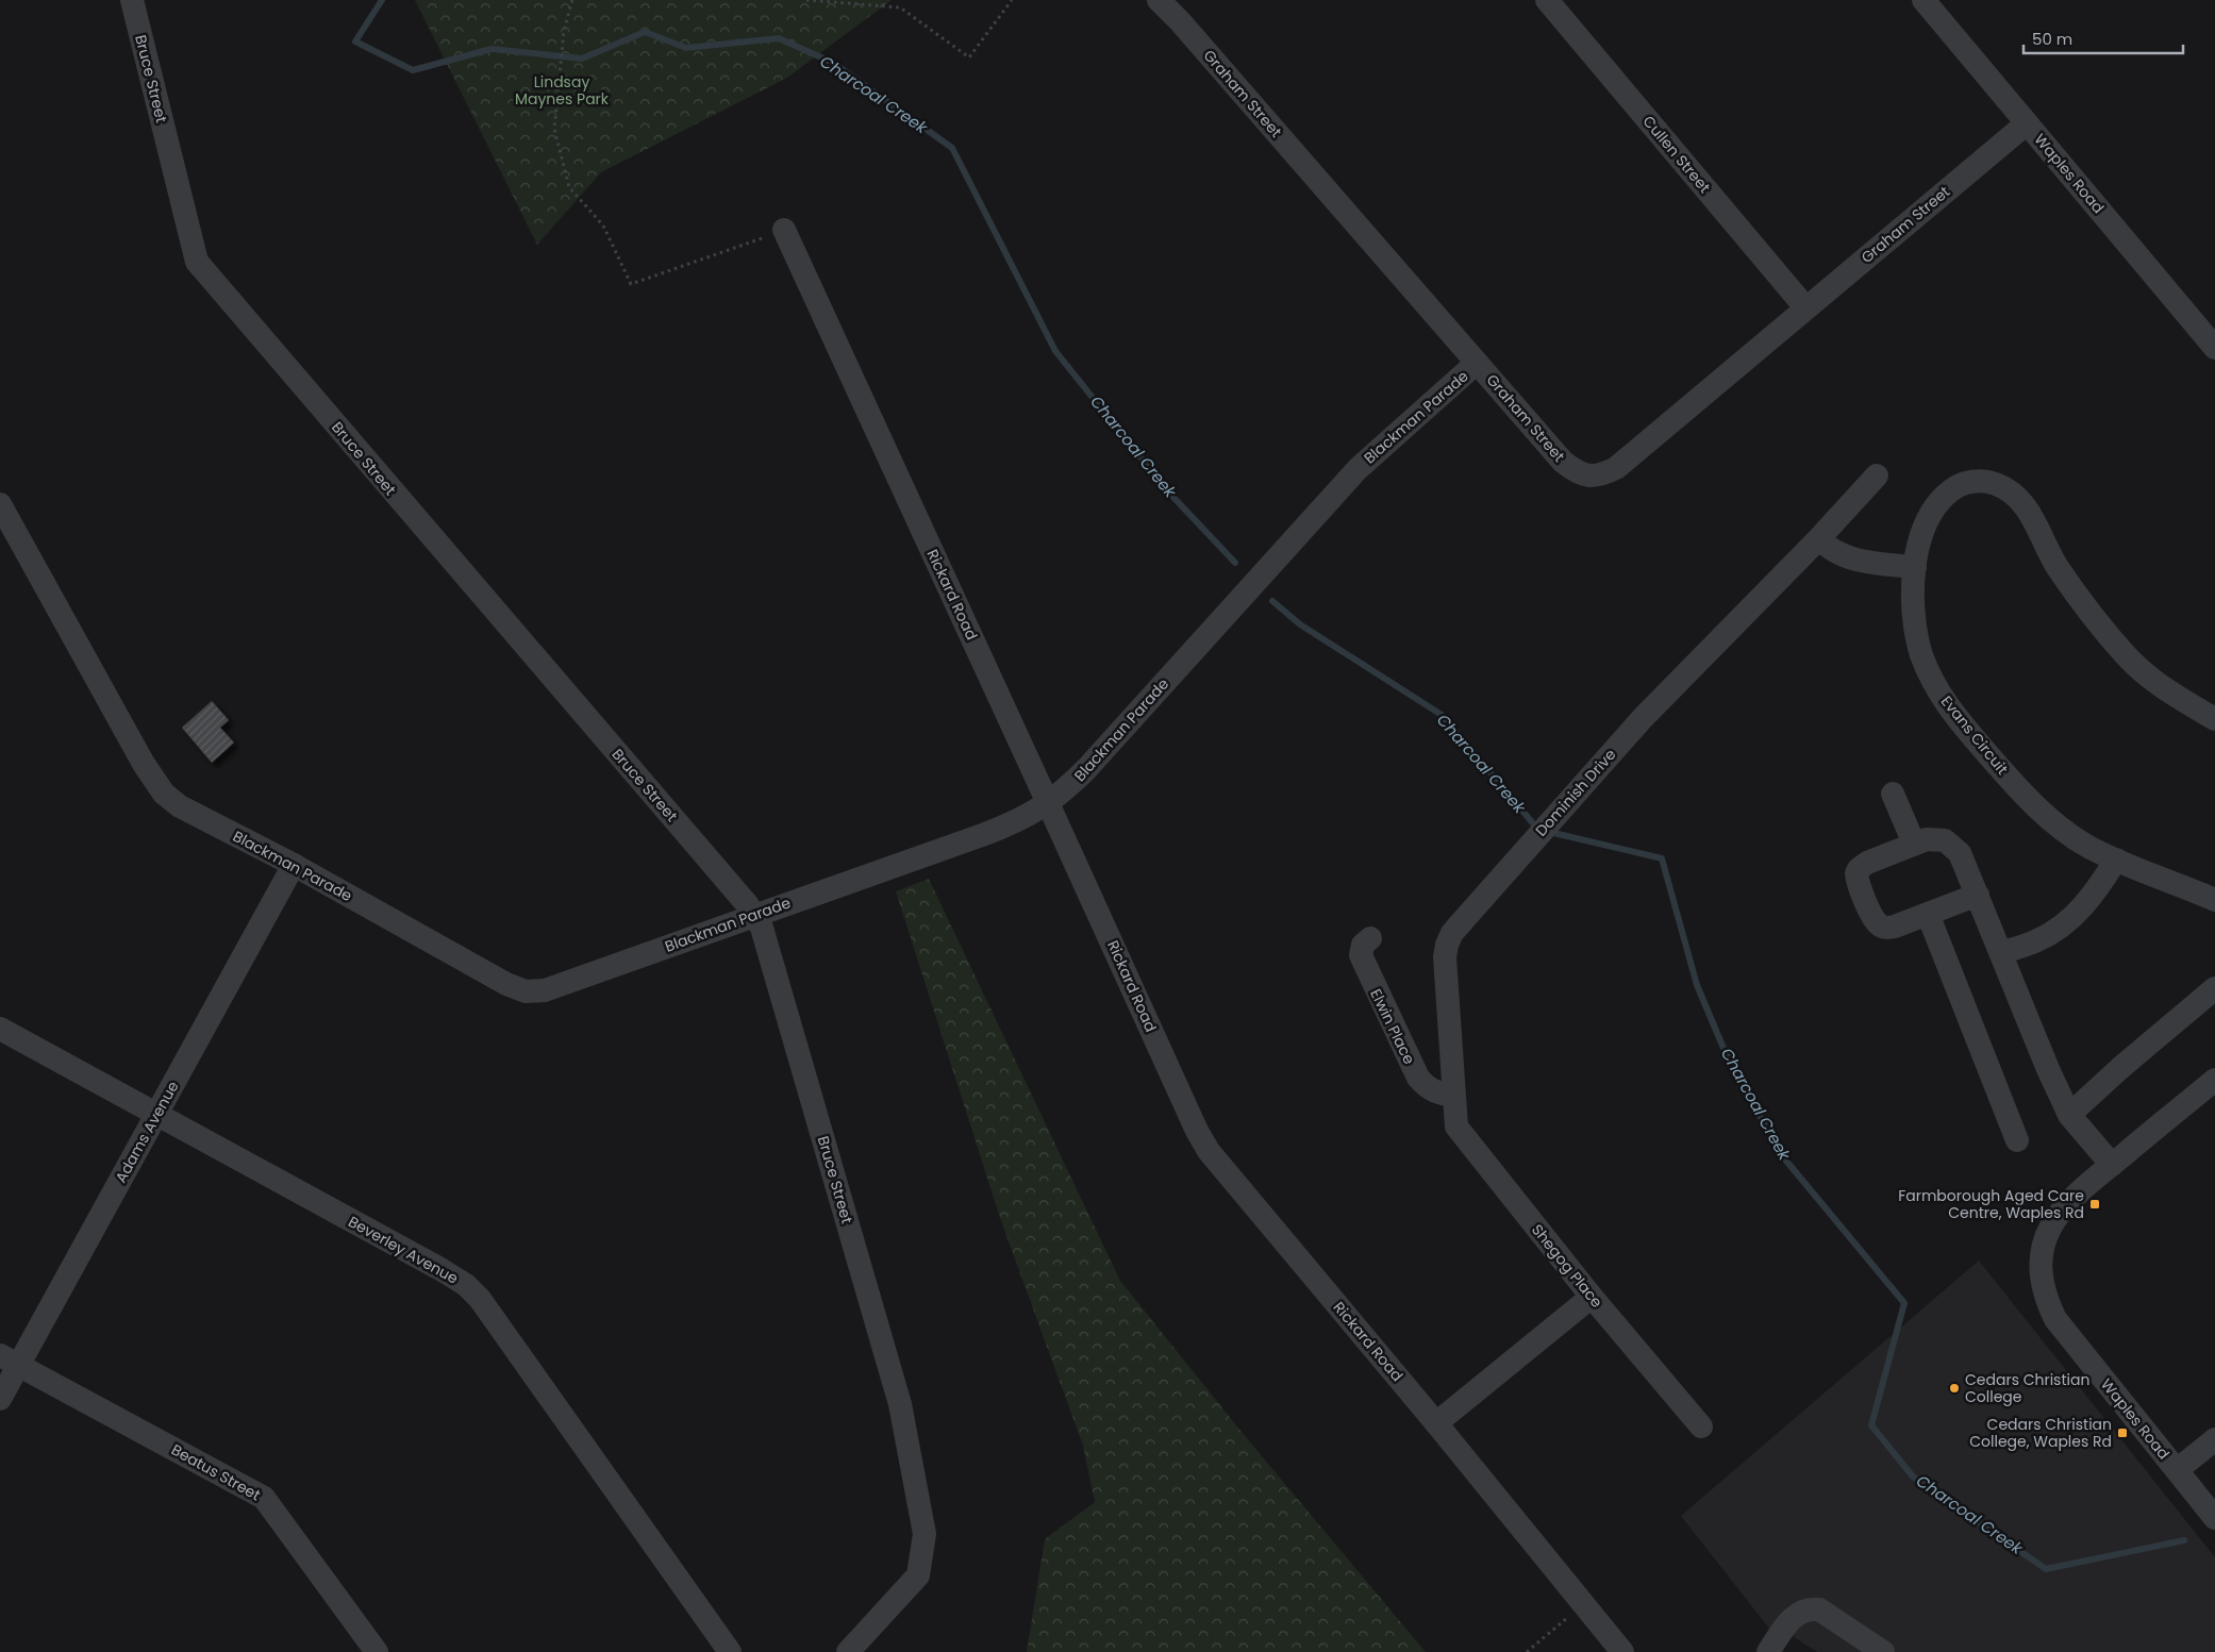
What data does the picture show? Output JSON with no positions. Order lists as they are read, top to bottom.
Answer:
{
  "streets": {
    "street": [
      "Bruce Street",
      "Graham Street",
      "Cullen Street",
      "Waples Road",
      "Blackman Parade",
      "Rickard Road",
      "Evans Circuit",
      "Dominish Drive",
      "Elwin Place",
      "Adams Avenue",
      "Beverley Avenue",
      "Shegog Place",
      "Beatus Street"
    ]
  },
  "crossings": [
    ["Bruce Street", "Blackman Parade"],
    ["Graham Street", "Cullen Street"],
    ["Graham Street", "Waples Road"],
    ["Graham Street", "Blackman Parade"],
    ["Blackman Parade", "Rickard Road"],
    ["Blackman Parade", "Adams Avenue"],
    ["Dominish Drive", "Elwin Place"],
    ["Dominish Drive", "Shegog Place"],
    ["Elwin Place", "Shegog Place"],
    ["Adams Avenue", "Beverley Avenue"],
    ["Adams Avenue", "Beatus Street"]
  ],
  "water": ["Charcoal Creek"],
  "parks": ["Lindsay Maynes Park"],
  "places": {
    "transit": ["Farmborough Aged Care Centre, Waples Rd", "Cedars Christian College, Waples Rd"],
    "other": ["Cedars Christian College"]
  },
  "scale_bar": "50 m"
}
